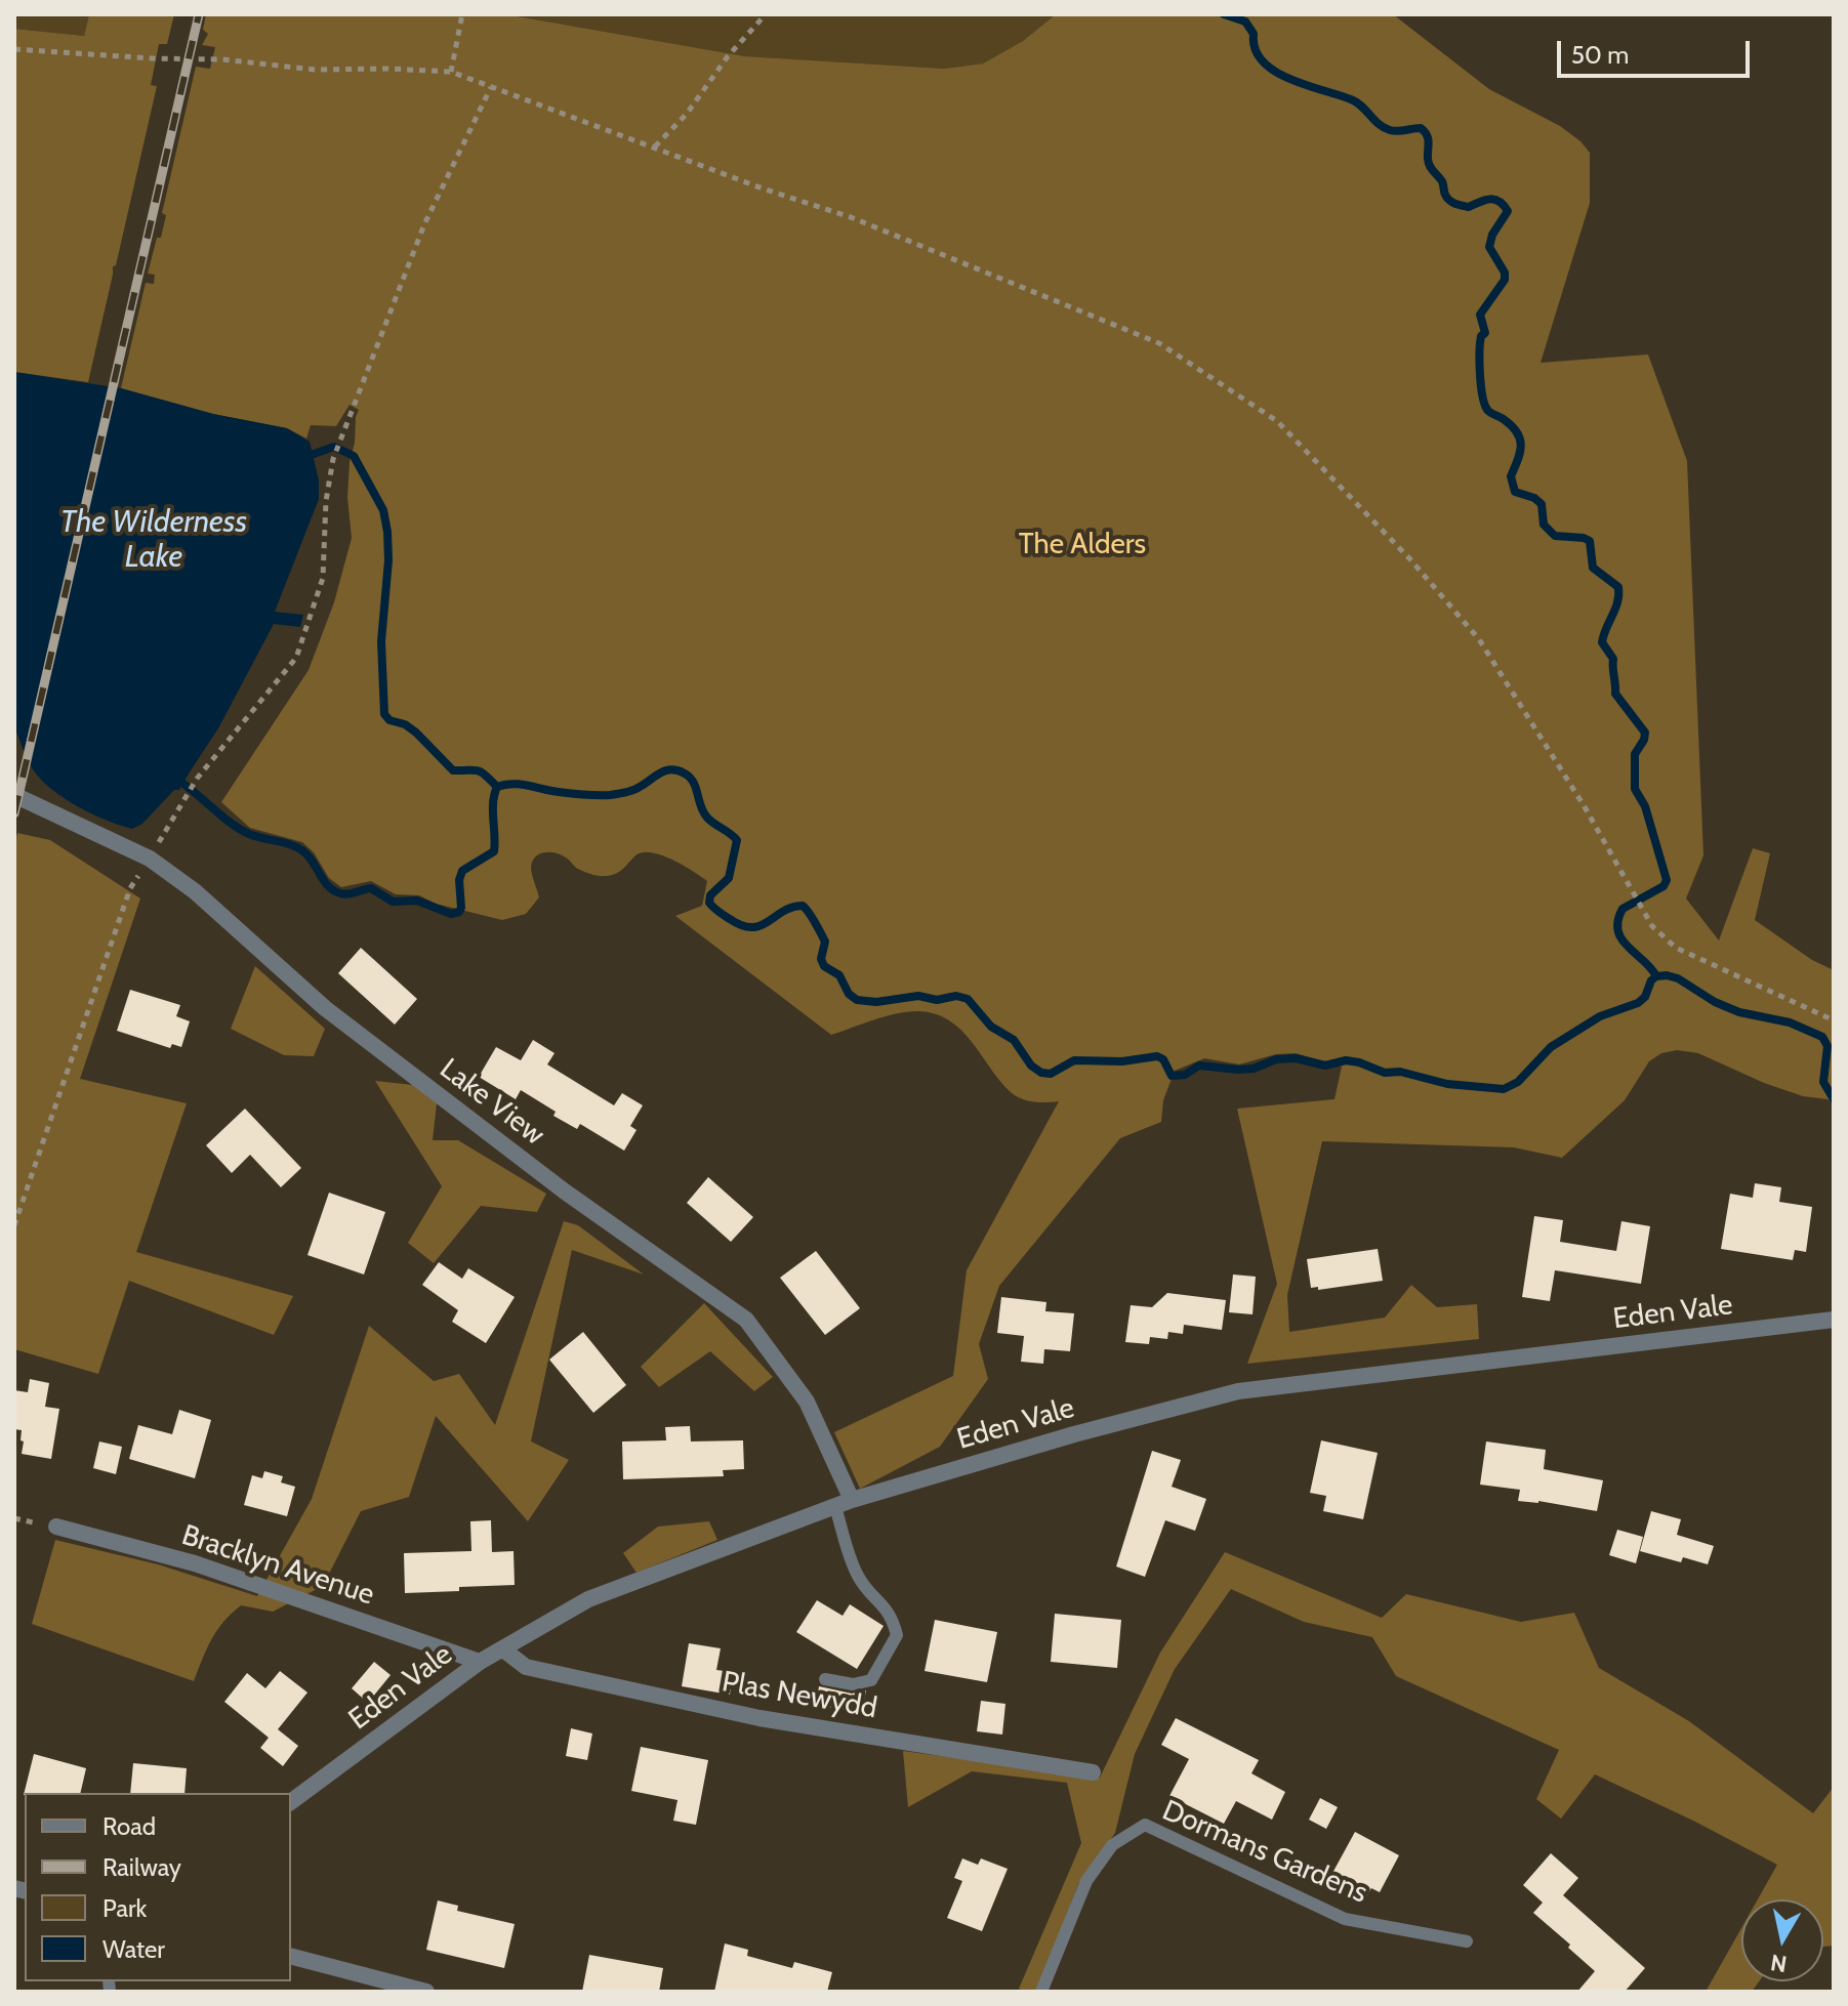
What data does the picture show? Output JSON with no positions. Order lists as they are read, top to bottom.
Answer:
{
  "streets": {
    "street": [
      "Lake View",
      "Eden Vale",
      "Bracklyn Avenue",
      "Plas Newydd"
    ],
    "lane": ["Dormans Gardens"]
  },
  "crossings": [
    ["Lake View", "Eden Vale"],
    ["Eden Vale", "Bracklyn Avenue"],
    ["Eden Vale", "Plas Newydd"]
  ],
  "water": ["The Wilderness Lake"],
  "parks": ["The Alders"],
  "legend": [
    "Road",
    "Railway",
    "Park",
    "Water"
  ],
  "scale_bar": "50 m",
  "north": "bottom"
}
